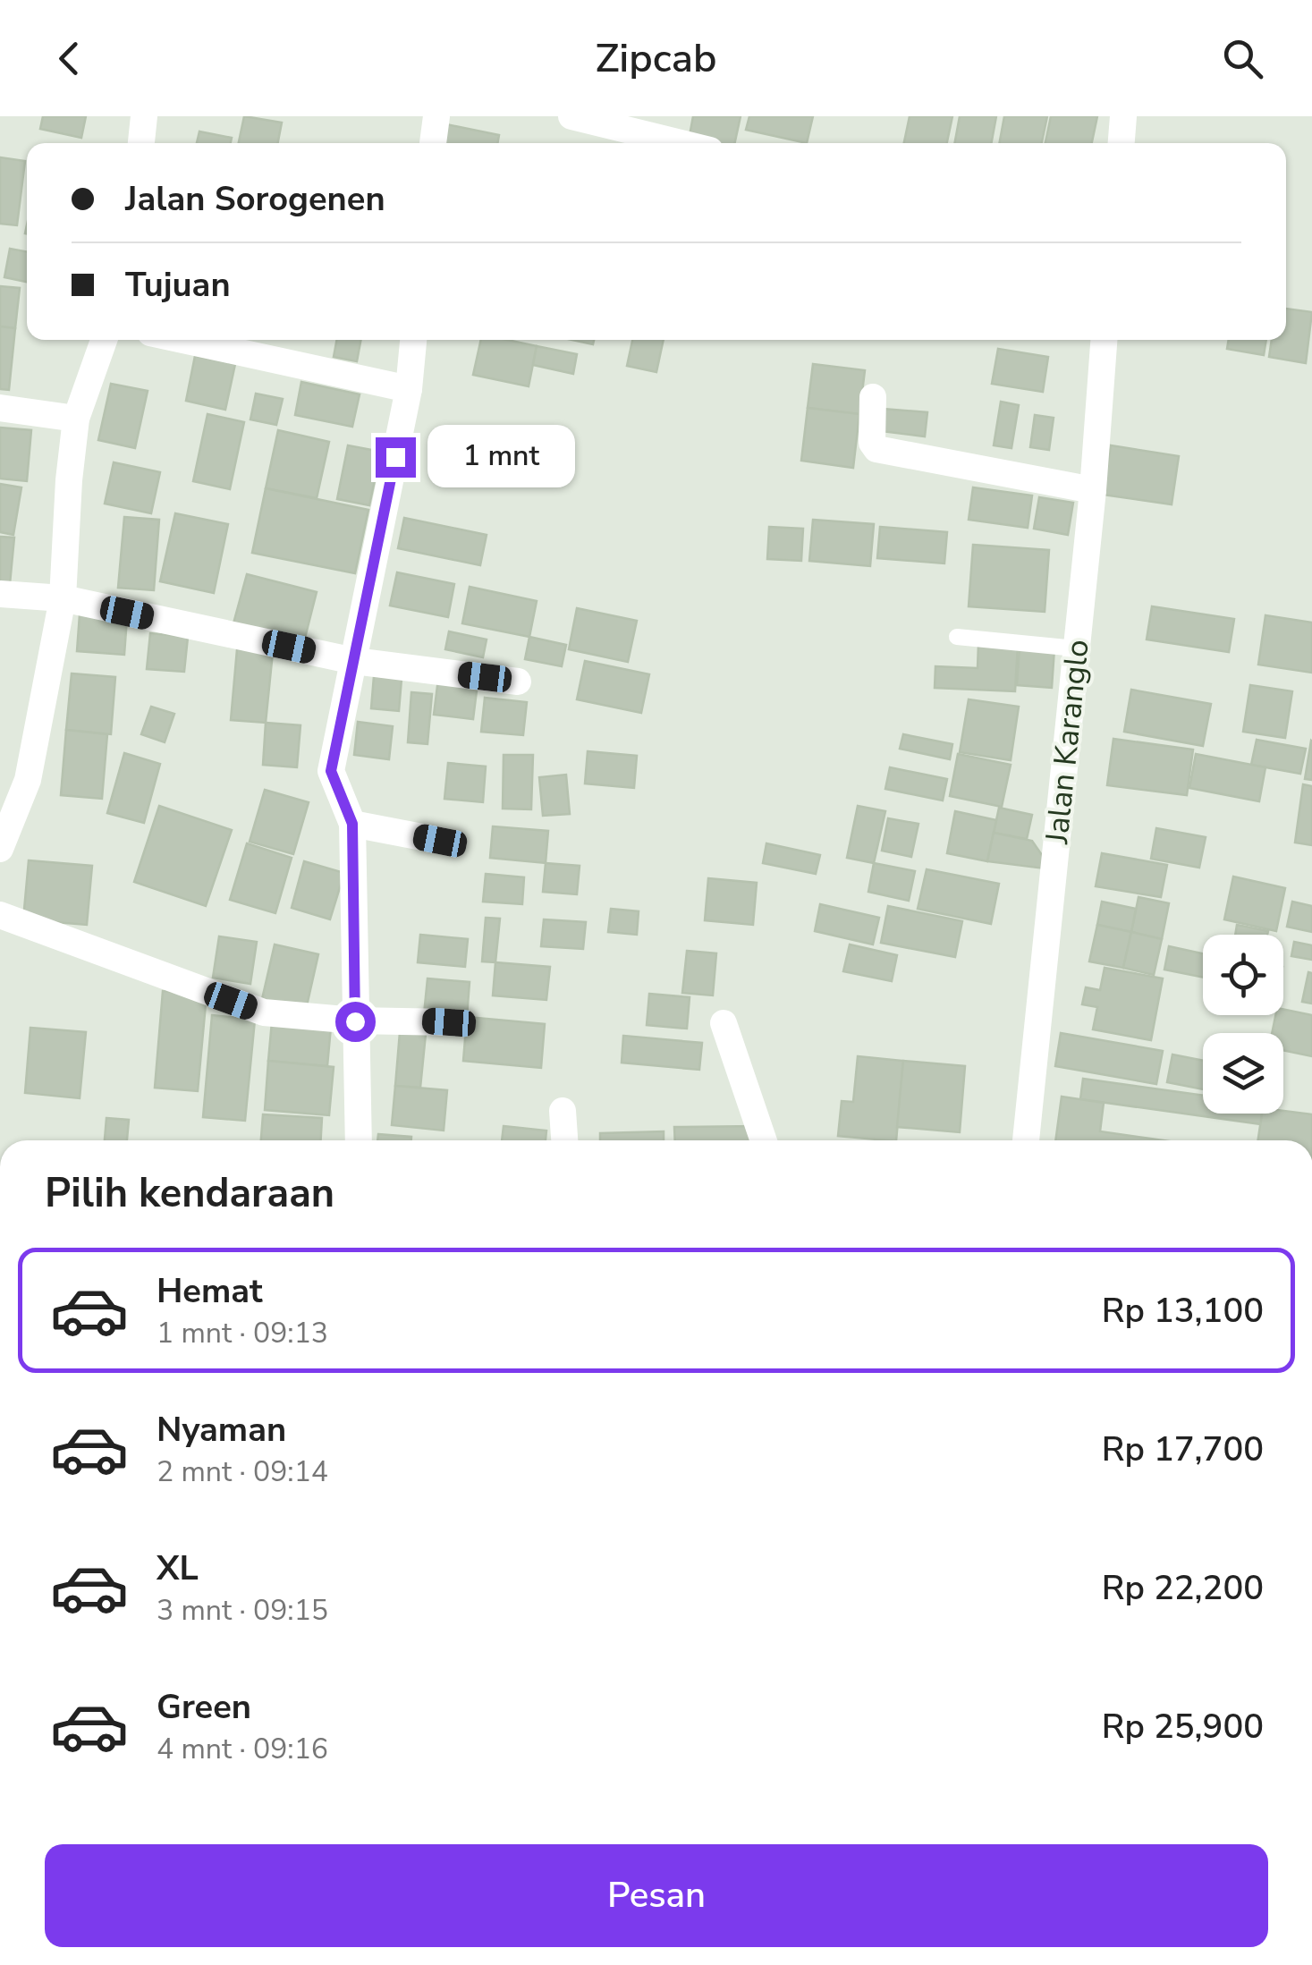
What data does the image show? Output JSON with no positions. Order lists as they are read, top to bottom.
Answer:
{
  "streets": {
    "street": ["Jalan Karanglo"]
  },
  "page": {
    "header": "Zipcab",
    "banner": ["Jalan Sorogenen", "Tujuan"],
    "bubble": "1 mnt",
    "heading": "Pilih kendaraan",
    "list": [
      {
        "name": "Hemat",
        "note": "1 mnt · 09:13",
        "value": "Rp 13,100"
      },
      {
        "name": "Nyaman",
        "note": "2 mnt · 09:14",
        "value": "Rp 17,700"
      },
      {
        "name": "XL",
        "note": "3 mnt · 09:15",
        "value": "Rp 22,200"
      },
      {
        "name": "Green",
        "note": "4 mnt · 09:16",
        "value": "Rp 25,900"
      }
    ],
    "buttons": "Pesan"
  }
}
